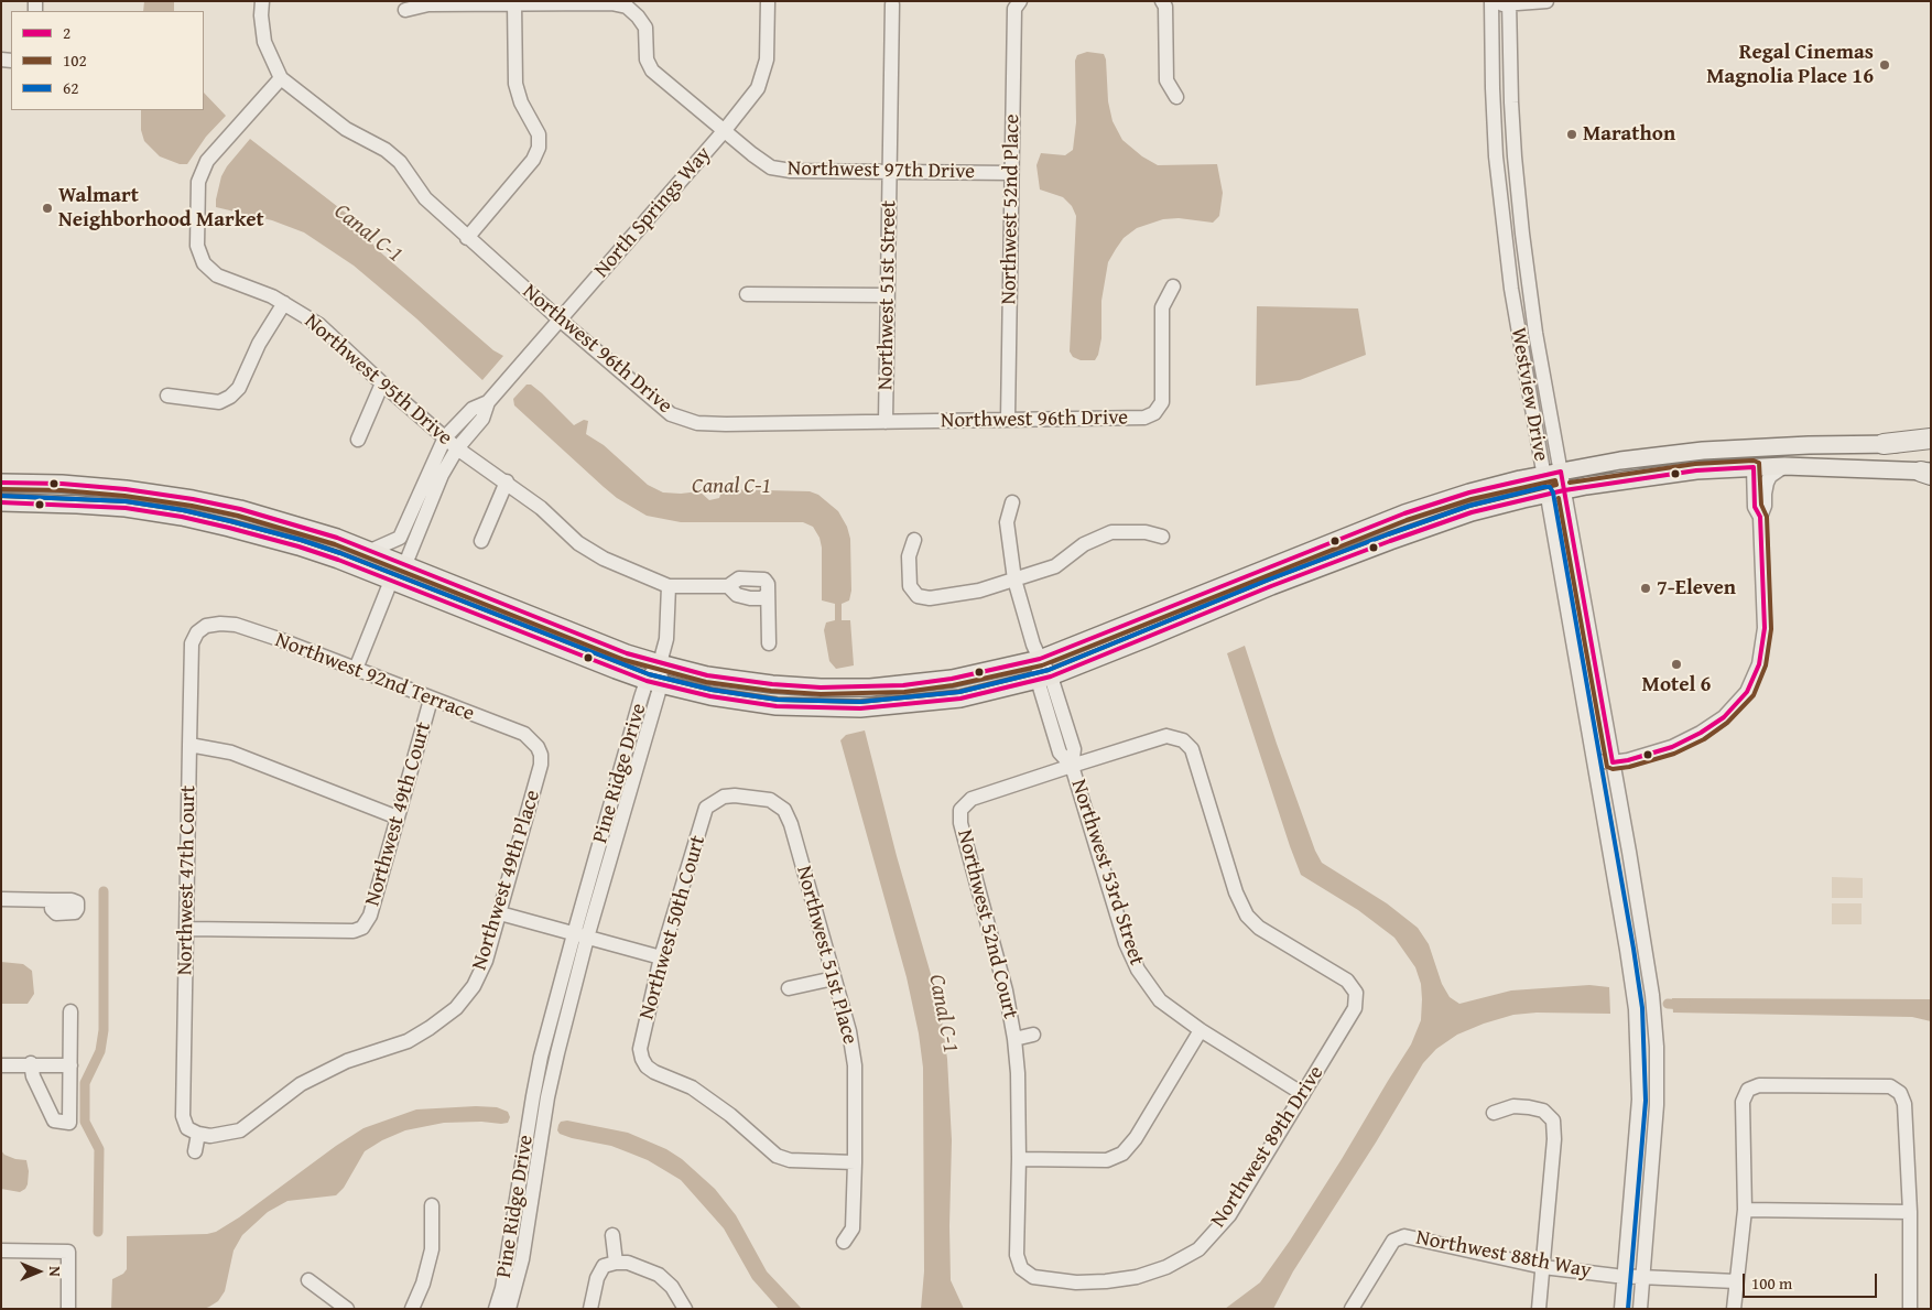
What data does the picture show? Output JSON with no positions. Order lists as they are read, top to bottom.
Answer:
{
  "streets": {
    "street": [
      "Northwest 97th Drive",
      "Northwest 52nd Place",
      "North Springs Way",
      "Northwest 51st Street",
      "Northwest 96th Drive",
      "Northwest 95th Drive",
      "Westview Drive",
      "Northwest 92nd Terrace",
      "Pine Ridge Drive",
      "Northwest 49th Court",
      "Northwest 53rd Street",
      "Northwest 47th Court",
      "Northwest 49th Place",
      "Northwest 52nd Court",
      "Northwest 50th Court",
      "Northwest 51st Place",
      "Northwest 89th Drive",
      "Northwest 88th Way"
    ]
  },
  "crossings": [
    ["Northwest 97th Drive", "Northwest 52nd Place"],
    ["Northwest 97th Drive", "North Springs Way"],
    ["Northwest 97th Drive", "Northwest 51st Street"],
    ["Northwest 52nd Place", "Northwest 96th Drive"],
    ["North Springs Way", "Northwest 96th Drive"],
    ["North Springs Way", "Northwest 95th Drive"],
    ["Northwest 51st Street", "Northwest 96th Drive"],
    ["Northwest 96th Drive", "Northwest 95th Drive"],
    ["Westview Drive", "Northwest 88th Way"],
    ["Northwest 92nd Terrace", "Northwest 49th Court"],
    ["Northwest 92nd Terrace", "Northwest 47th Court"],
    ["Northwest 92nd Terrace", "Northwest 49th Place"],
    ["Northwest 49th Court", "Northwest 47th Court"],
    ["Northwest 53rd Street", "Northwest 52nd Court"],
    ["Northwest 53rd Street", "Northwest 89th Drive"],
    ["Northwest 47th Court", "Northwest 49th Place"],
    ["Northwest 52nd Court", "Northwest 89th Drive"],
    ["Northwest 50th Court", "Northwest 51st Place"]
  ],
  "water": ["Canal C-1"],
  "places": [
    "Regal Cinemas Magnolia Place 16",
    "Marathon",
    "Walmart Neighborhood Market",
    "7-Eleven",
    "Motel 6"
  ],
  "lines": ["transit line 102", "transit line 2", "transit line 62"],
  "legend": ["2", "102", "62"],
  "scale_bar": "100 m",
  "north": "right"
}
